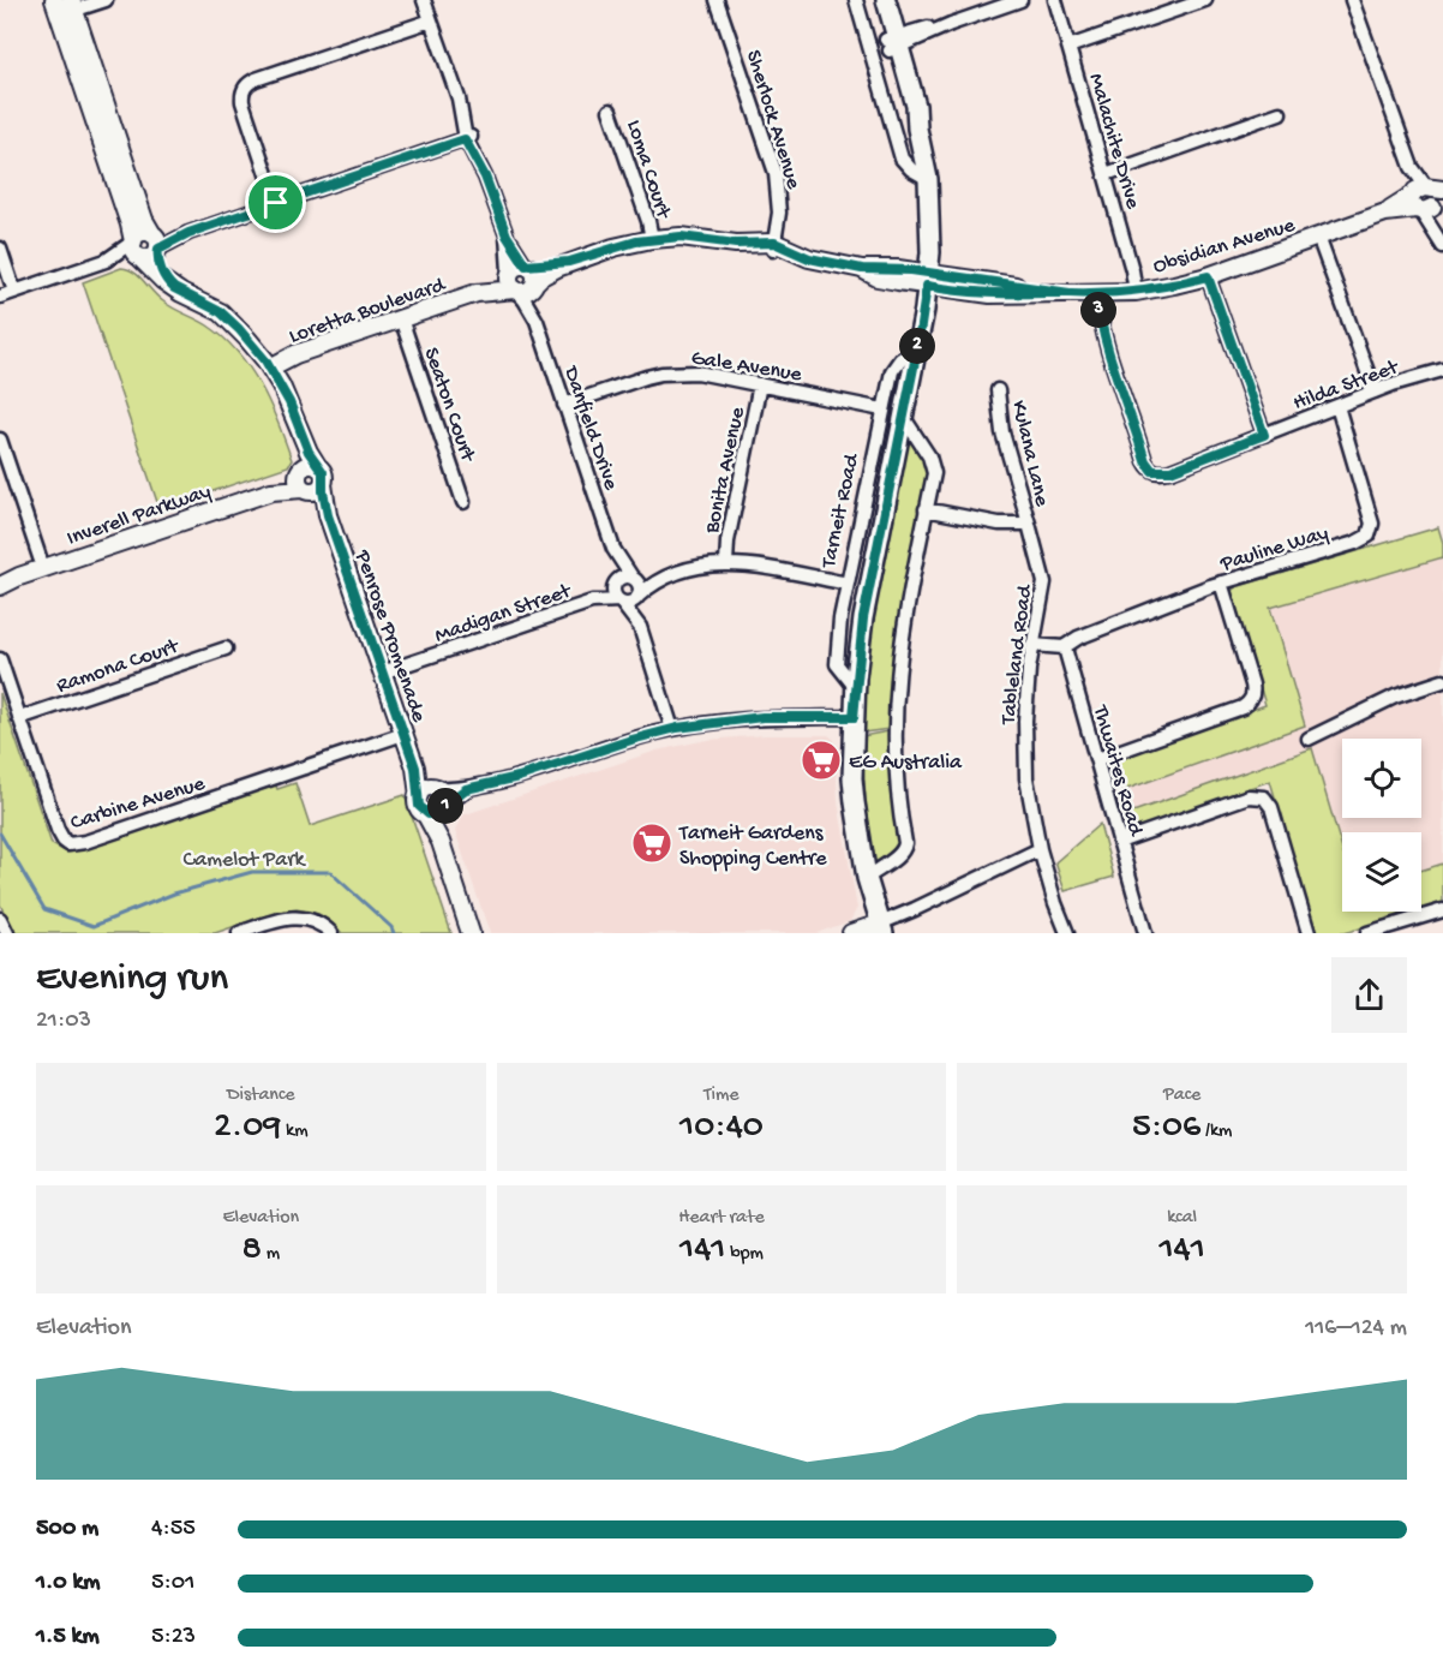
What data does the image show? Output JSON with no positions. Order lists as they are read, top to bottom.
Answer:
{
  "streets": {
    "main road": ["Tarneit Road"],
    "street": [
      "Sherlock Avenue",
      "Malachite Drive",
      "Loma Court",
      "Obsidian Avenue",
      "Loretta Boulevard",
      "Gale Avenue",
      "Hilda Street",
      "Seaton Court",
      "Danfield Drive",
      "Kulana Lane",
      "Bonita Avenue",
      "Inverell Parkway",
      "Pauline Way",
      "Madigan Street",
      "Penrose Promenade",
      "Tableland Road",
      "Ramona Court",
      "Thwaites Road",
      "Carbine Avenue"
    ]
  },
  "crossings": [
    ["Malachite Drive", "Obsidian Avenue"],
    ["Obsidian Avenue", "Hilda Street"],
    ["Obsidian Avenue", "Tarneit Road"],
    ["Loretta Boulevard", "Seaton Court"],
    ["Loretta Boulevard", "Danfield Drive"],
    ["Gale Avenue", "Danfield Drive"],
    ["Gale Avenue", "Bonita Avenue"],
    ["Gale Avenue", "Tarneit Road"],
    ["Hilda Street", "Pauline Way"],
    ["Danfield Drive", "Madigan Street"],
    ["Kulana Lane", "Tableland Road"],
    ["Inverell Parkway", "Penrose Promenade"],
    ["Pauline Way", "Thwaites Road"],
    ["Madigan Street", "Penrose Promenade"],
    ["Penrose Promenade", "Carbine Avenue"],
    ["Ramona Court", "Carbine Avenue"]
  ],
  "parks": ["Camelot Park"],
  "places": {
    "supermarket": ["EG Australia", "Tarneit Gardens Shopping Centre"]
  },
  "page": {
    "pins": ["3", "2", "1"],
    "heading": ["Evening run", "21:03"],
    "stats": [
      ["Distance", "2.09 km"],
      ["Time", "10:40"],
      ["Pace", "5:06 /km"],
      ["Elevation", "8 m"],
      ["Heart rate", "141 bpm"],
      ["kcal", "141"]
    ],
    "chart": ["Elevation", "116–124 m"],
    "list": [
      {
        "name": "500 m",
        "note": "4:55"
      },
      {
        "name": "1.0 km",
        "note": "5:01"
      },
      {
        "name": "1.5 km",
        "note": "5:23"
      }
    ]
  }
}
